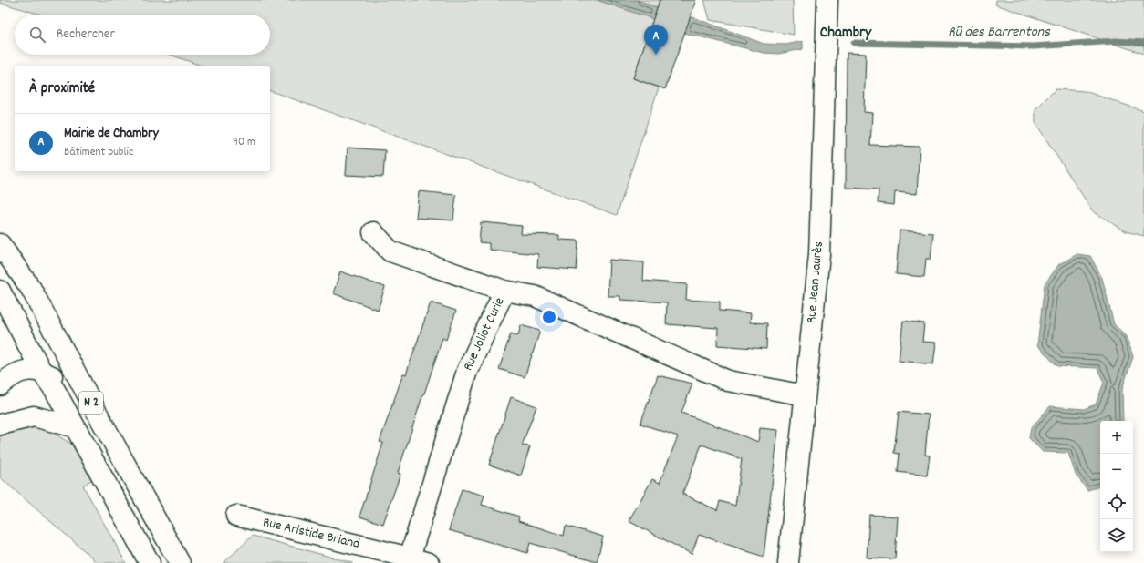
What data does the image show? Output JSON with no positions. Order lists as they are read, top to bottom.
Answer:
{
  "streets": {
    "main road": [
      "Rue Jean Jaurès",
      "Rue Joliot Curie",
      "N 2",
      "Rue Aristide Briand"
    ]
  },
  "crossings": [
    ["Rue Jean Jaurès", "Rue Joliot Curie"],
    ["Rue Joliot Curie", "Rue Aristide Briand"]
  ],
  "districts": ["Chambry"],
  "water": ["Rû des Barrentons"],
  "page": {
    "search": "Rechercher",
    "pins": "A",
    "heading": "À proximité",
    "list": [
      {
        "mark": "A",
        "name": "Mairie de Chambry",
        "note": "Bâtiment public",
        "value": "90 m"
      }
    ],
    "map_buttons": ["+", "−"]
  }
}
